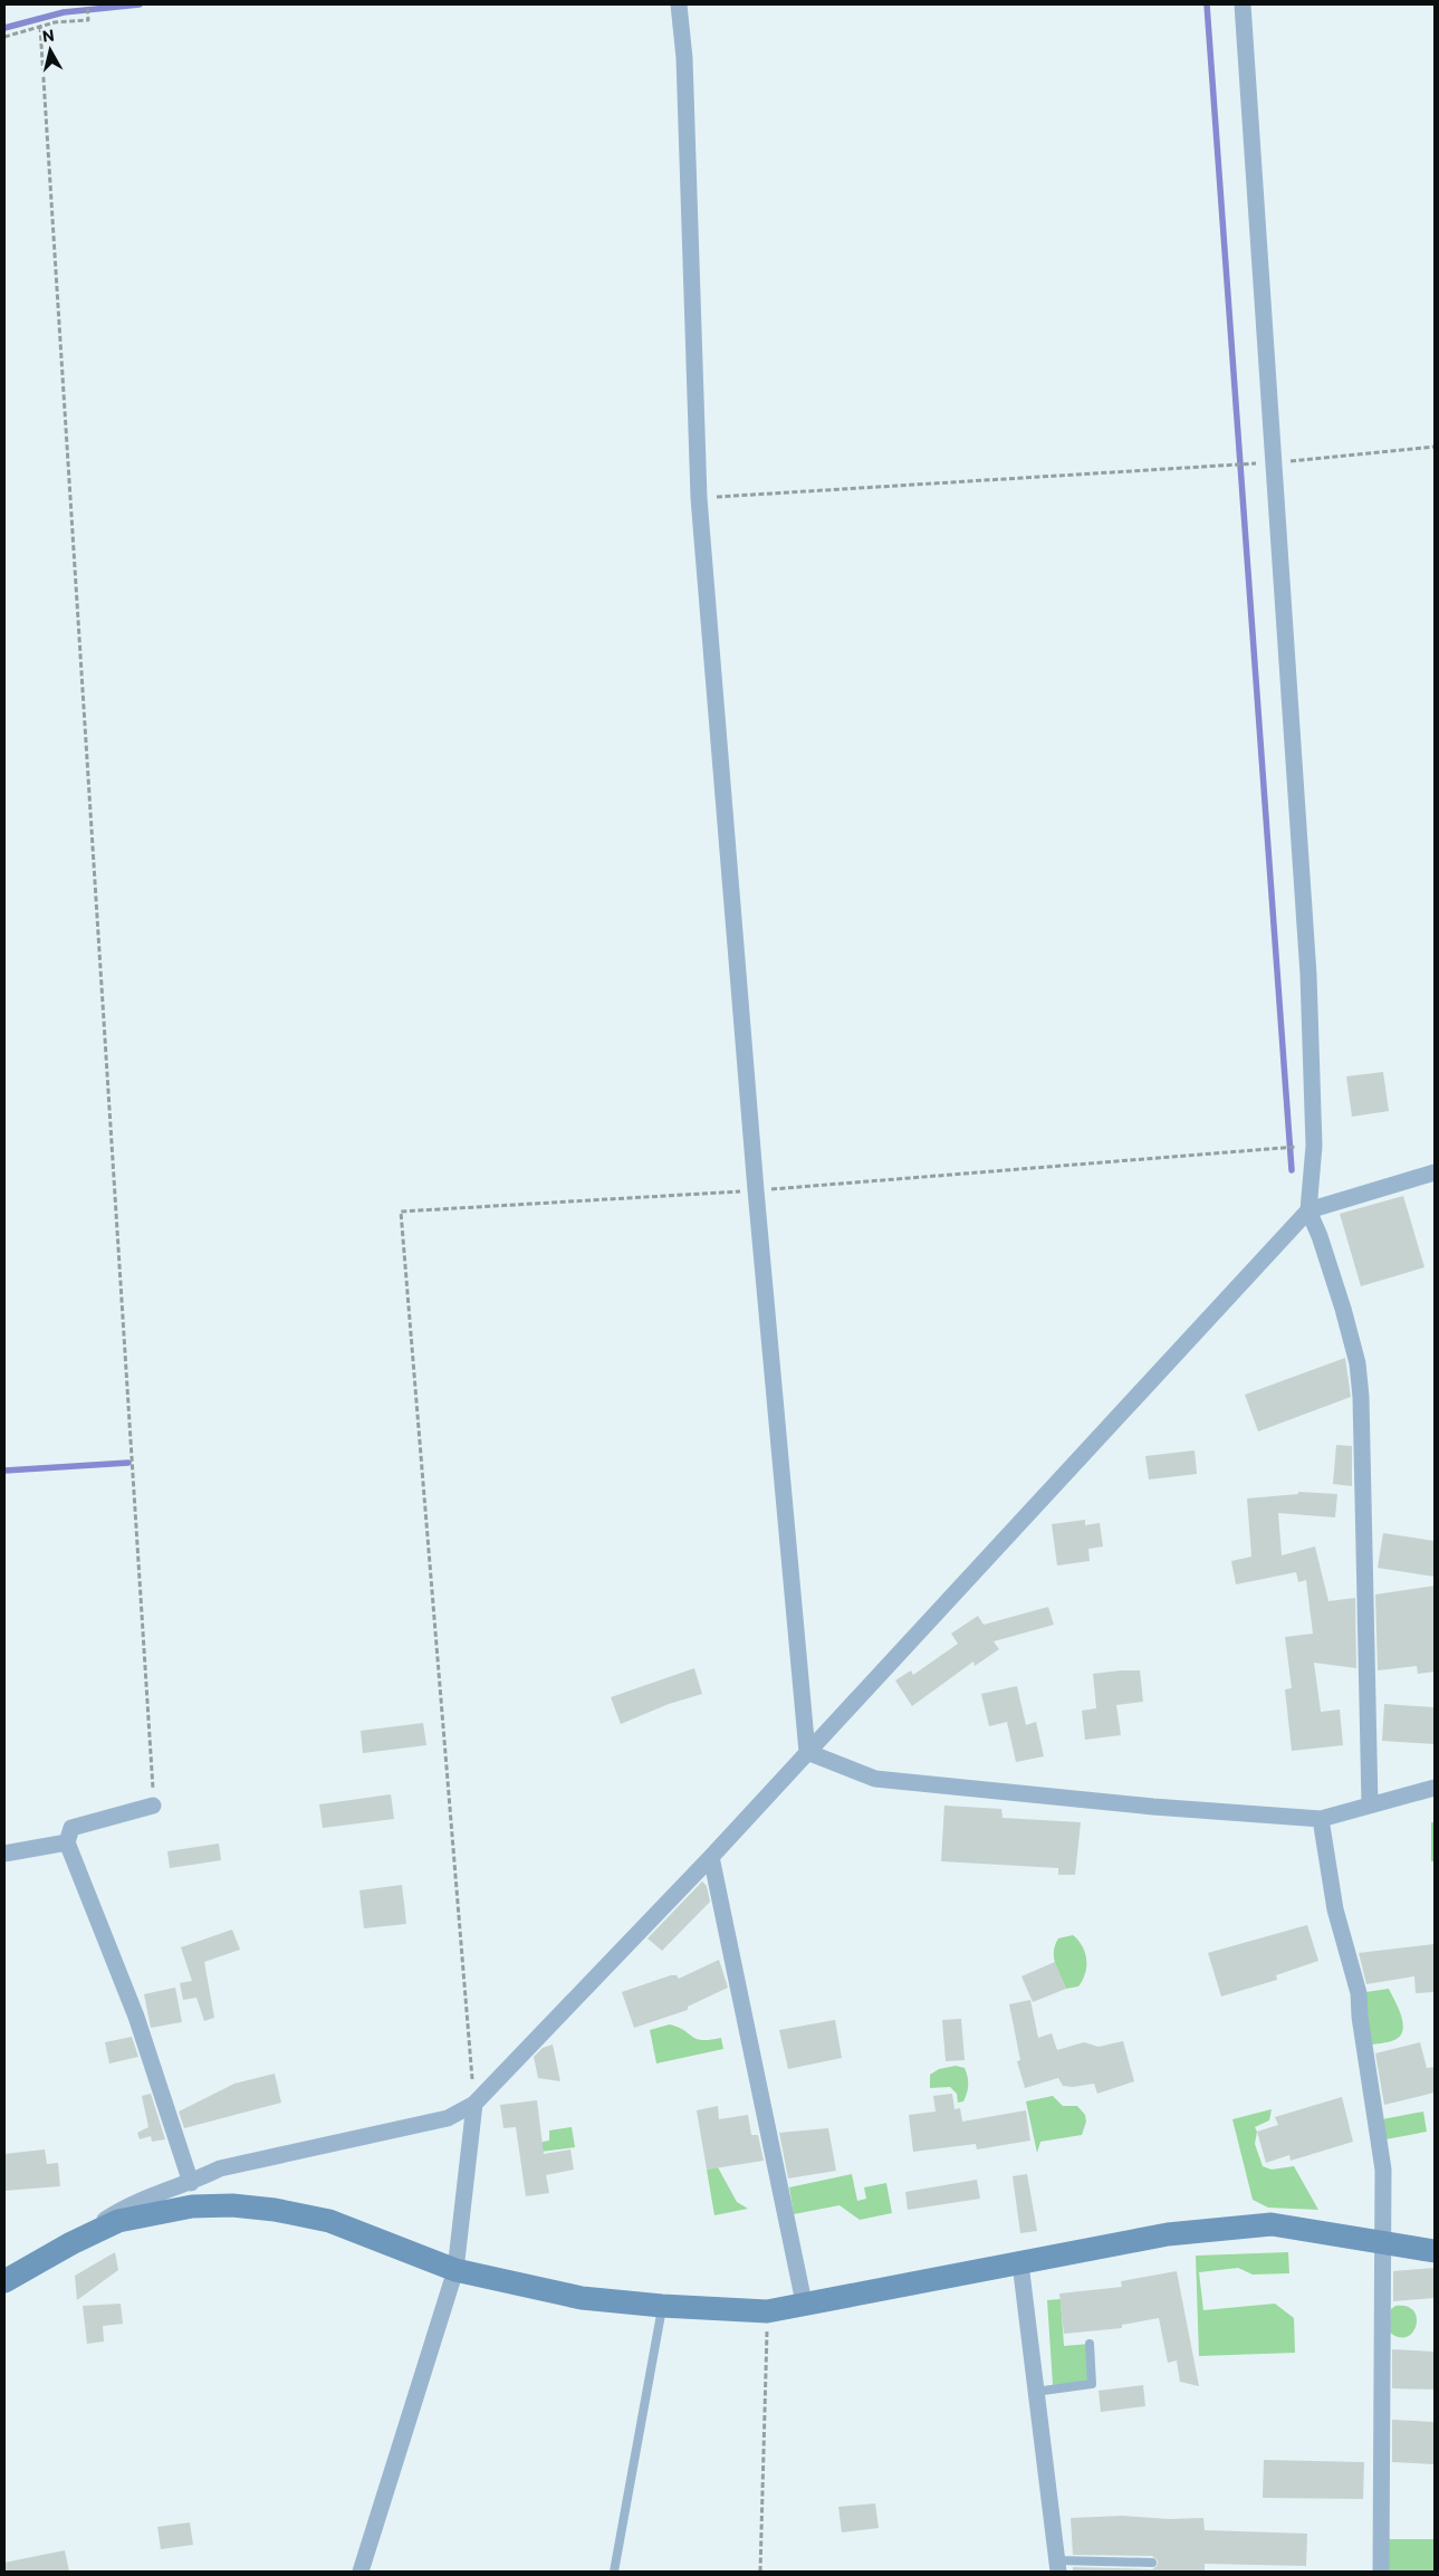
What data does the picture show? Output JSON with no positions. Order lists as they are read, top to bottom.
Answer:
{
  "north": "top"
}
